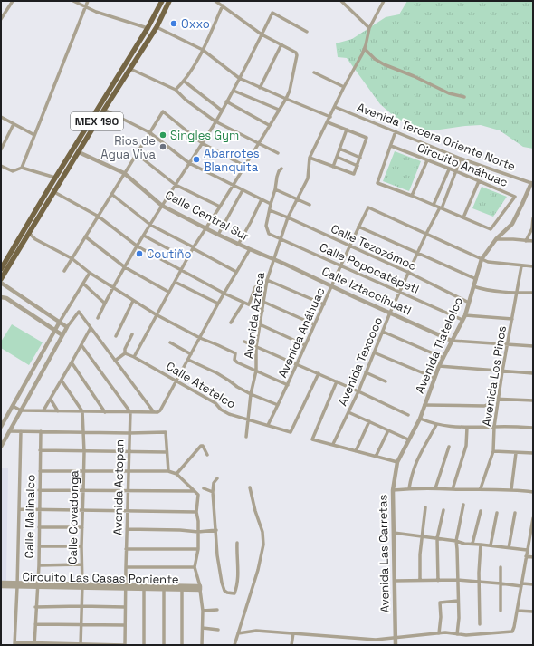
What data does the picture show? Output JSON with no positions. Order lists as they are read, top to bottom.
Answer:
{
  "streets": {
    "main road": ["MEX 190"],
    "street": [
      "Avenida Tercera Oriente Norte",
      "Circuito Anáhuac",
      "Calle Central Sur",
      "Calle Tezozómoc",
      "Calle Popocatépetl",
      "Calle Iztaccíhuatl",
      "Avenida Azteca",
      "Avenida Anáhuac",
      "Avenida Tlatelolco",
      "Avenida Texcoco",
      "Avenida Los Pinos",
      "Calle Atetelco",
      "Avenida Actopan",
      "Calle Malinalco",
      "Calle Covadonga",
      "Avenida Las Carretas",
      "Circuito Las Casas Poniente"
    ]
  },
  "crossings": [
    ["MEX 190", "Calle Central Sur"],
    ["Avenida Tercera Oriente Norte", "Avenida Tlatelolco"],
    ["Avenida Tercera Oriente Norte", "Avenida Texcoco"],
    ["Circuito Anáhuac", "Avenida Texcoco"],
    ["Calle Central Sur", "Calle Iztaccíhuatl"],
    ["Calle Central Sur", "Avenida Azteca"],
    ["Calle Tezozómoc", "Calle Popocatépetl"],
    ["Calle Tezozómoc", "Avenida Azteca"],
    ["Calle Tezozómoc", "Avenida Anáhuac"],
    ["Calle Tezozómoc", "Avenida Tlatelolco"],
    ["Calle Tezozómoc", "Avenida Texcoco"],
    ["Calle Popocatépetl", "Avenida Azteca"],
    ["Calle Popocatépetl", "Avenida Anáhuac"],
    ["Calle Popocatépetl", "Avenida Tlatelolco"],
    ["Calle Popocatépetl", "Avenida Texcoco"],
    ["Calle Iztaccíhuatl", "Avenida Azteca"],
    ["Calle Iztaccíhuatl", "Avenida Anáhuac"],
    ["Calle Iztaccíhuatl", "Avenida Tlatelolco"],
    ["Calle Iztaccíhuatl", "Avenida Texcoco"],
    ["Avenida Azteca", "Calle Atetelco"],
    ["Avenida Anáhuac", "Avenida Texcoco"],
    ["Avenida Anáhuac", "Calle Atetelco"],
    ["Avenida Tlatelolco", "Avenida Las Carretas"],
    ["Avenida Actopan", "Circuito Las Casas Poniente"],
    ["Calle Malinalco", "Circuito Las Casas Poniente"],
    ["Calle Covadonga", "Circuito Las Casas Poniente"]
  ],
  "places": [
    "Oxxo",
    "Singles Gym",
    "Rios de Agua Viva",
    "Abarrotes Blanquita",
    "Coutiño"
  ]
}
